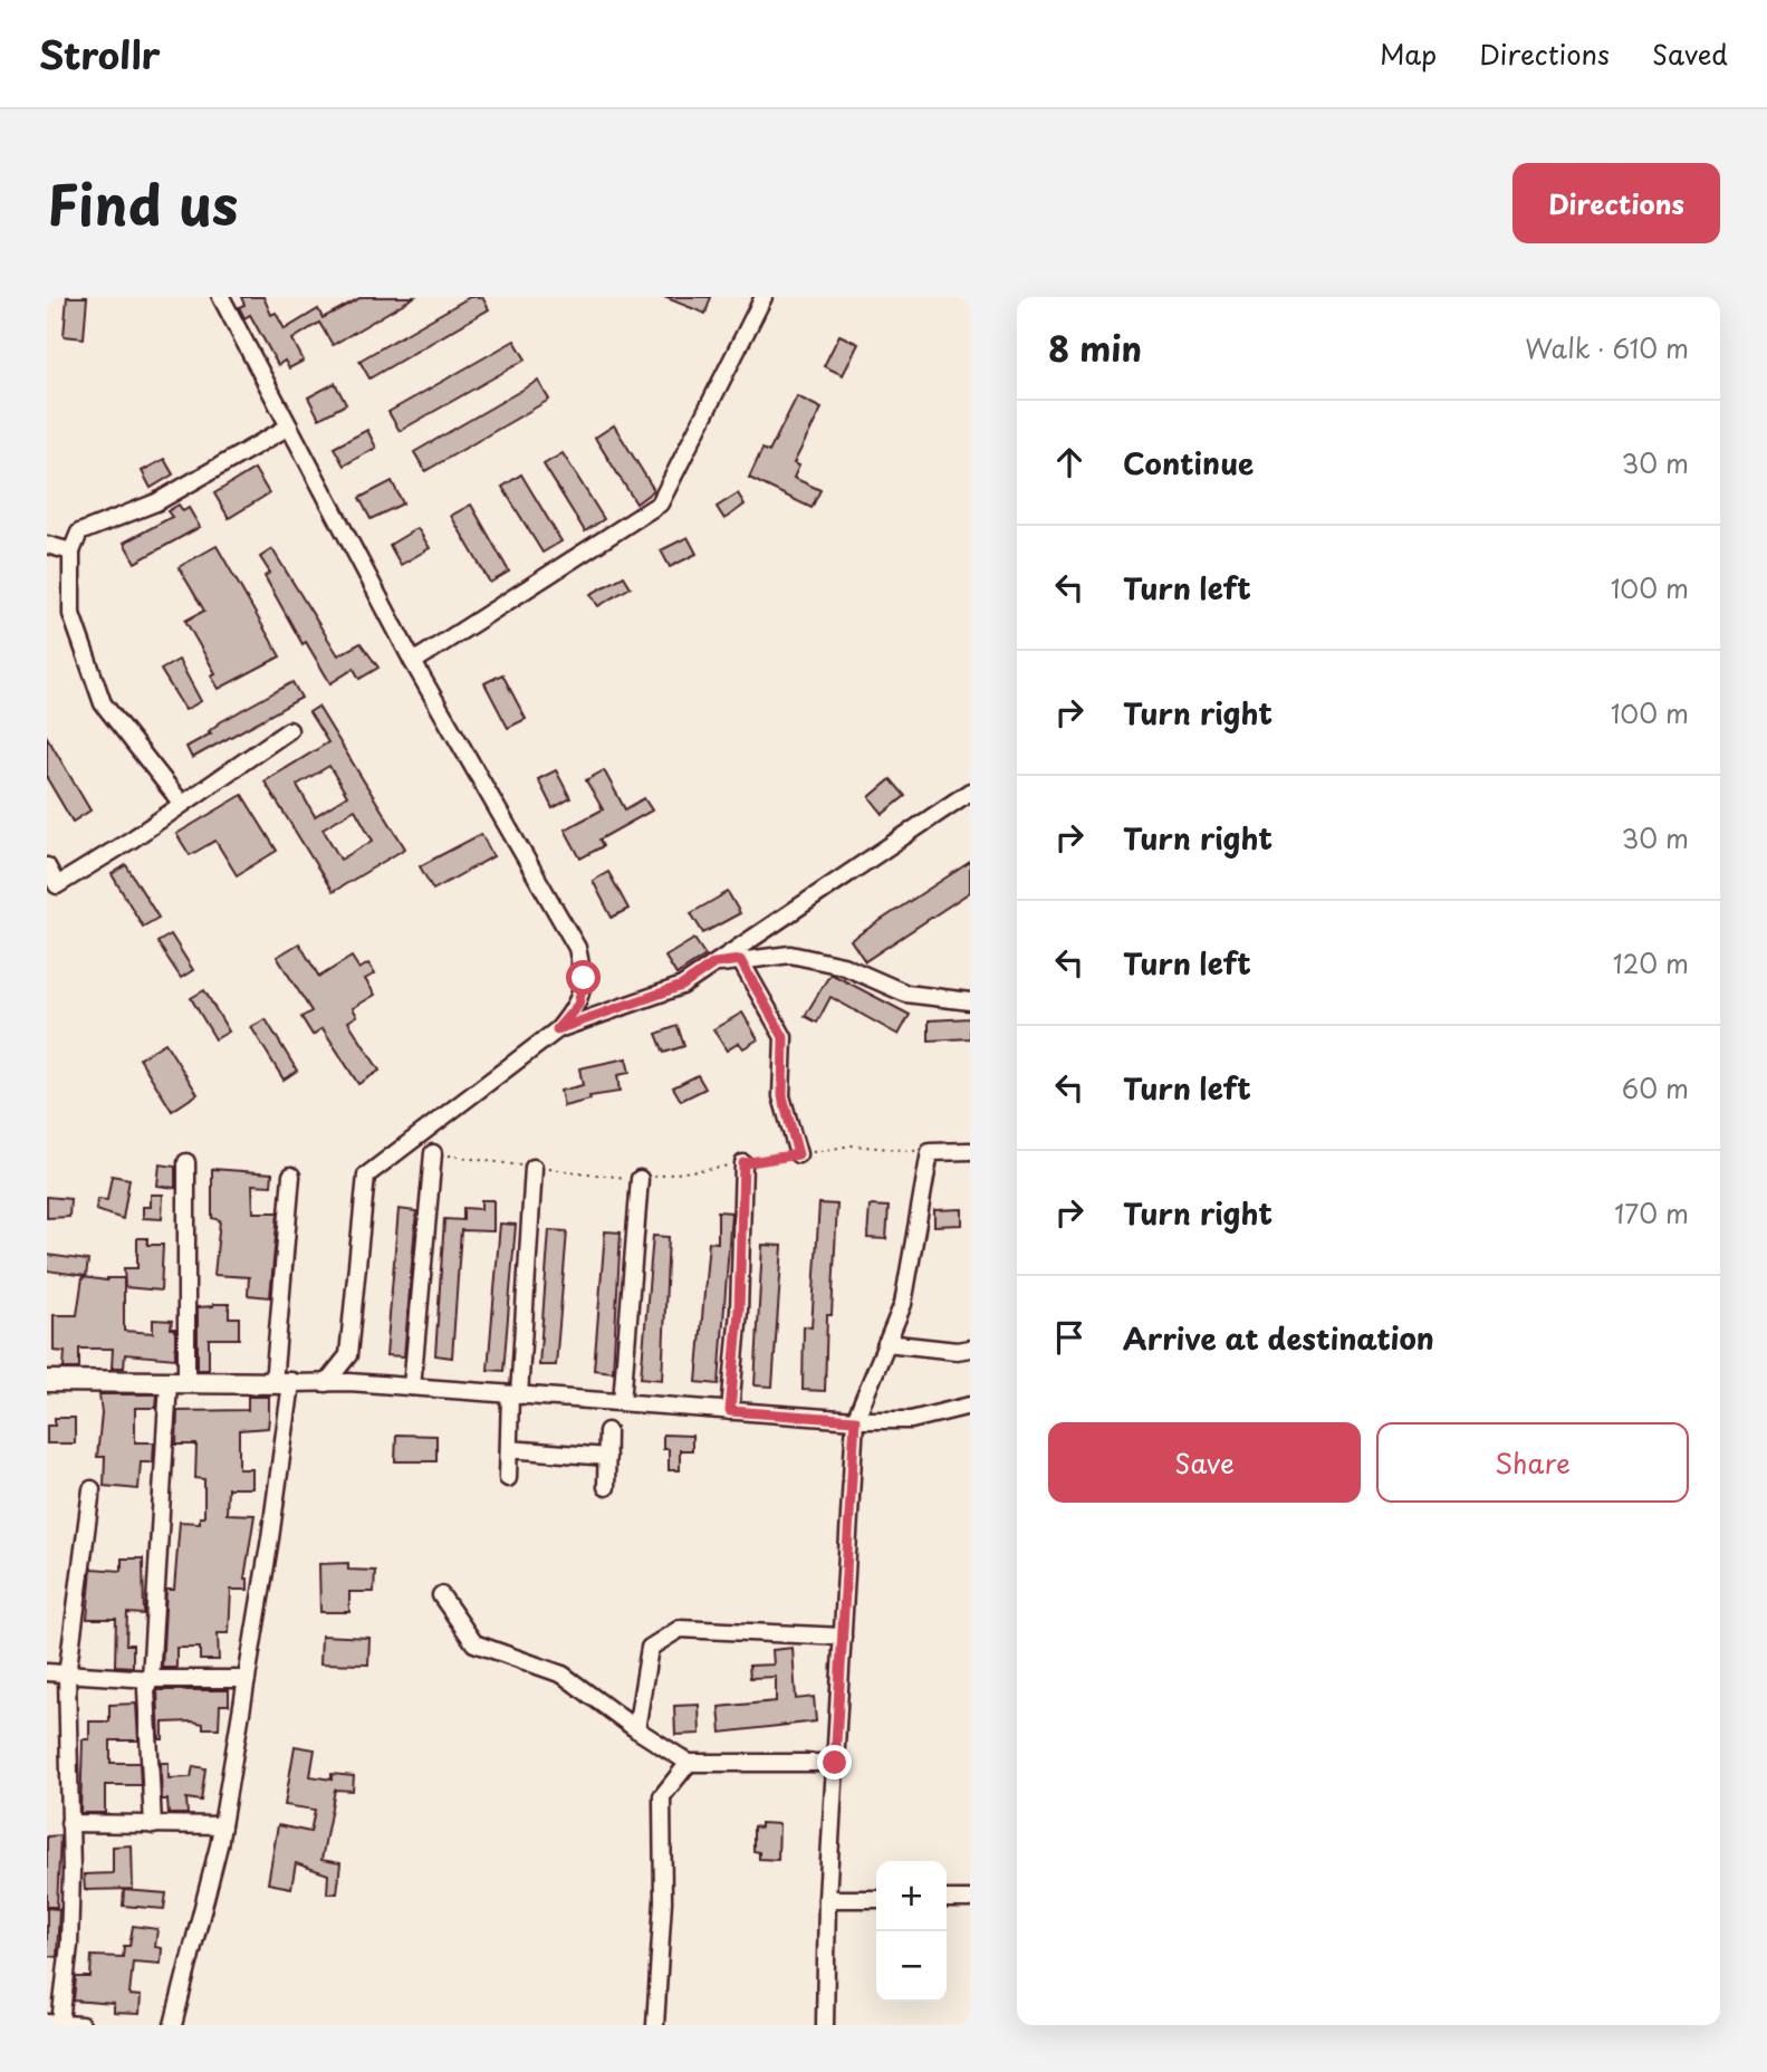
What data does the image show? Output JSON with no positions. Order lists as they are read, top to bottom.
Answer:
{
  "page": {
    "header": "Strollr",
    "nav": ["Map", "Directions", "Saved"],
    "title": "Find us",
    "buttons": [
      "Directions",
      ["Save", "Share"]
    ],
    "heading": ["8 min", "Walk · 610 m"],
    "list": [
      ["Continue", "30 m"],
      ["Turn left", "100 m"],
      ["Turn right", "100 m"],
      ["Turn right", "30 m"],
      ["Turn left", "120 m"],
      ["Turn left", "60 m"],
      ["Turn right", "170 m"],
      "Arrive at destination"
    ],
    "map_buttons": ["+", "−"]
  }
}
